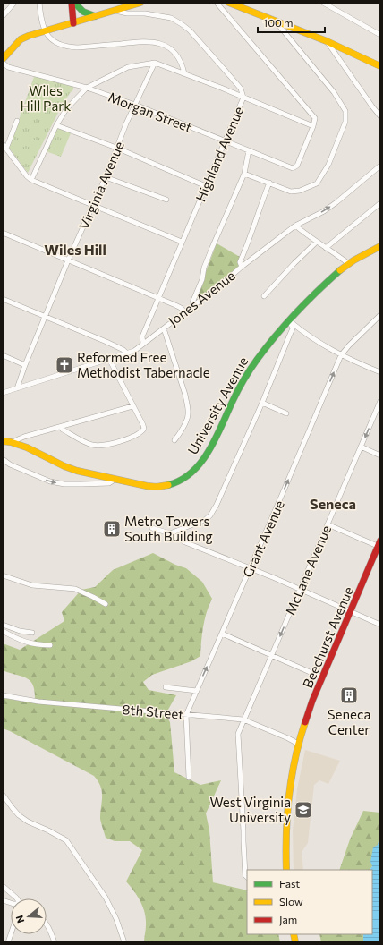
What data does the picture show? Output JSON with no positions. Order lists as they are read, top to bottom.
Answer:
{
  "streets": {
    "street": [
      "Morgan Street",
      "Highland Avenue",
      "Virginia Avenue",
      "Jones Avenue",
      "University Avenue",
      "Grant Avenue",
      "McLane Avenue",
      "Beechurst Avenue",
      "8th Street"
    ]
  },
  "crossings": [
    ["Morgan Street", "Highland Avenue"],
    ["Morgan Street", "Virginia Avenue"],
    ["Highland Avenue", "Jones Avenue"],
    ["Virginia Avenue", "Jones Avenue"],
    ["Grant Avenue", "8th Street"],
    ["McLane Avenue", "8th Street"],
    ["Beechurst Avenue", "8th Street"]
  ],
  "one_way": ["Grant Avenue"],
  "districts": ["Wiles Hill", "Seneca"],
  "parks": ["Wiles Hill Park"],
  "places": {
    "church": ["Reformed Free Methodist Tabernacle"],
    "building": ["Metro Towers South Building", "Seneca Center"],
    "school or university": ["West Virginia University"]
  },
  "legend": ["Fast", "Slow", "Jam"],
  "scale_bar": "100 m",
  "north": "left"
}
